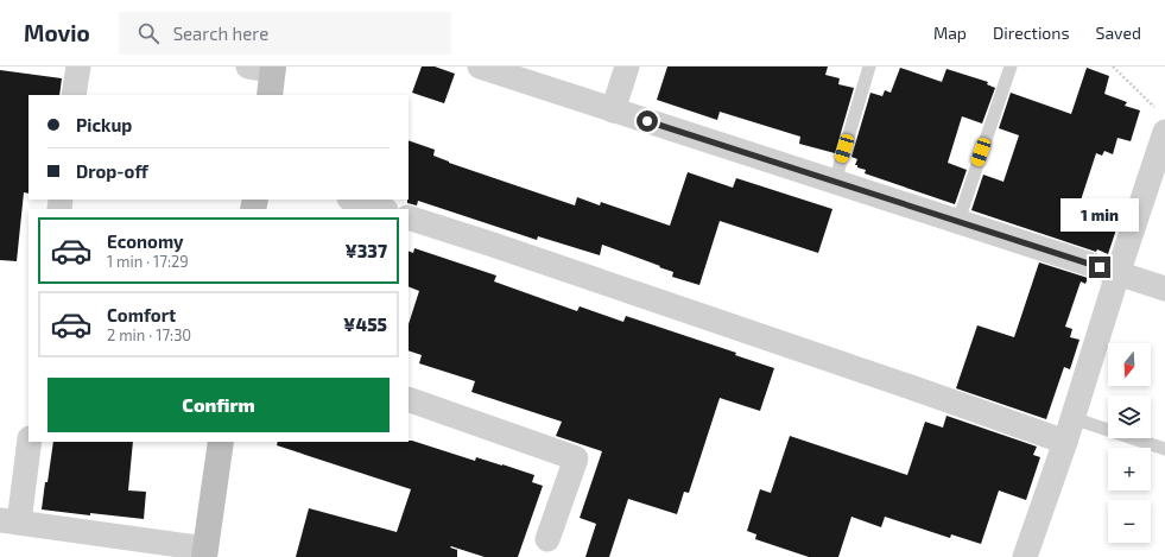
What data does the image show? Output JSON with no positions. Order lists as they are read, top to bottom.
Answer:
{
  "north": "bottom",
  "page": {
    "header": "Movio",
    "search": "Search here",
    "nav": ["Map", "Directions", "Saved"],
    "banner": ["Pickup", "Drop-off"],
    "bubble": "1 min",
    "list": [
      {
        "name": "Economy",
        "note": "1 min · 17:29",
        "value": "¥337"
      },
      {
        "name": "Comfort",
        "note": "2 min · 17:30",
        "value": "¥455"
      }
    ],
    "map_buttons": ["+", "−"],
    "buttons": "Confirm"
  }
}
